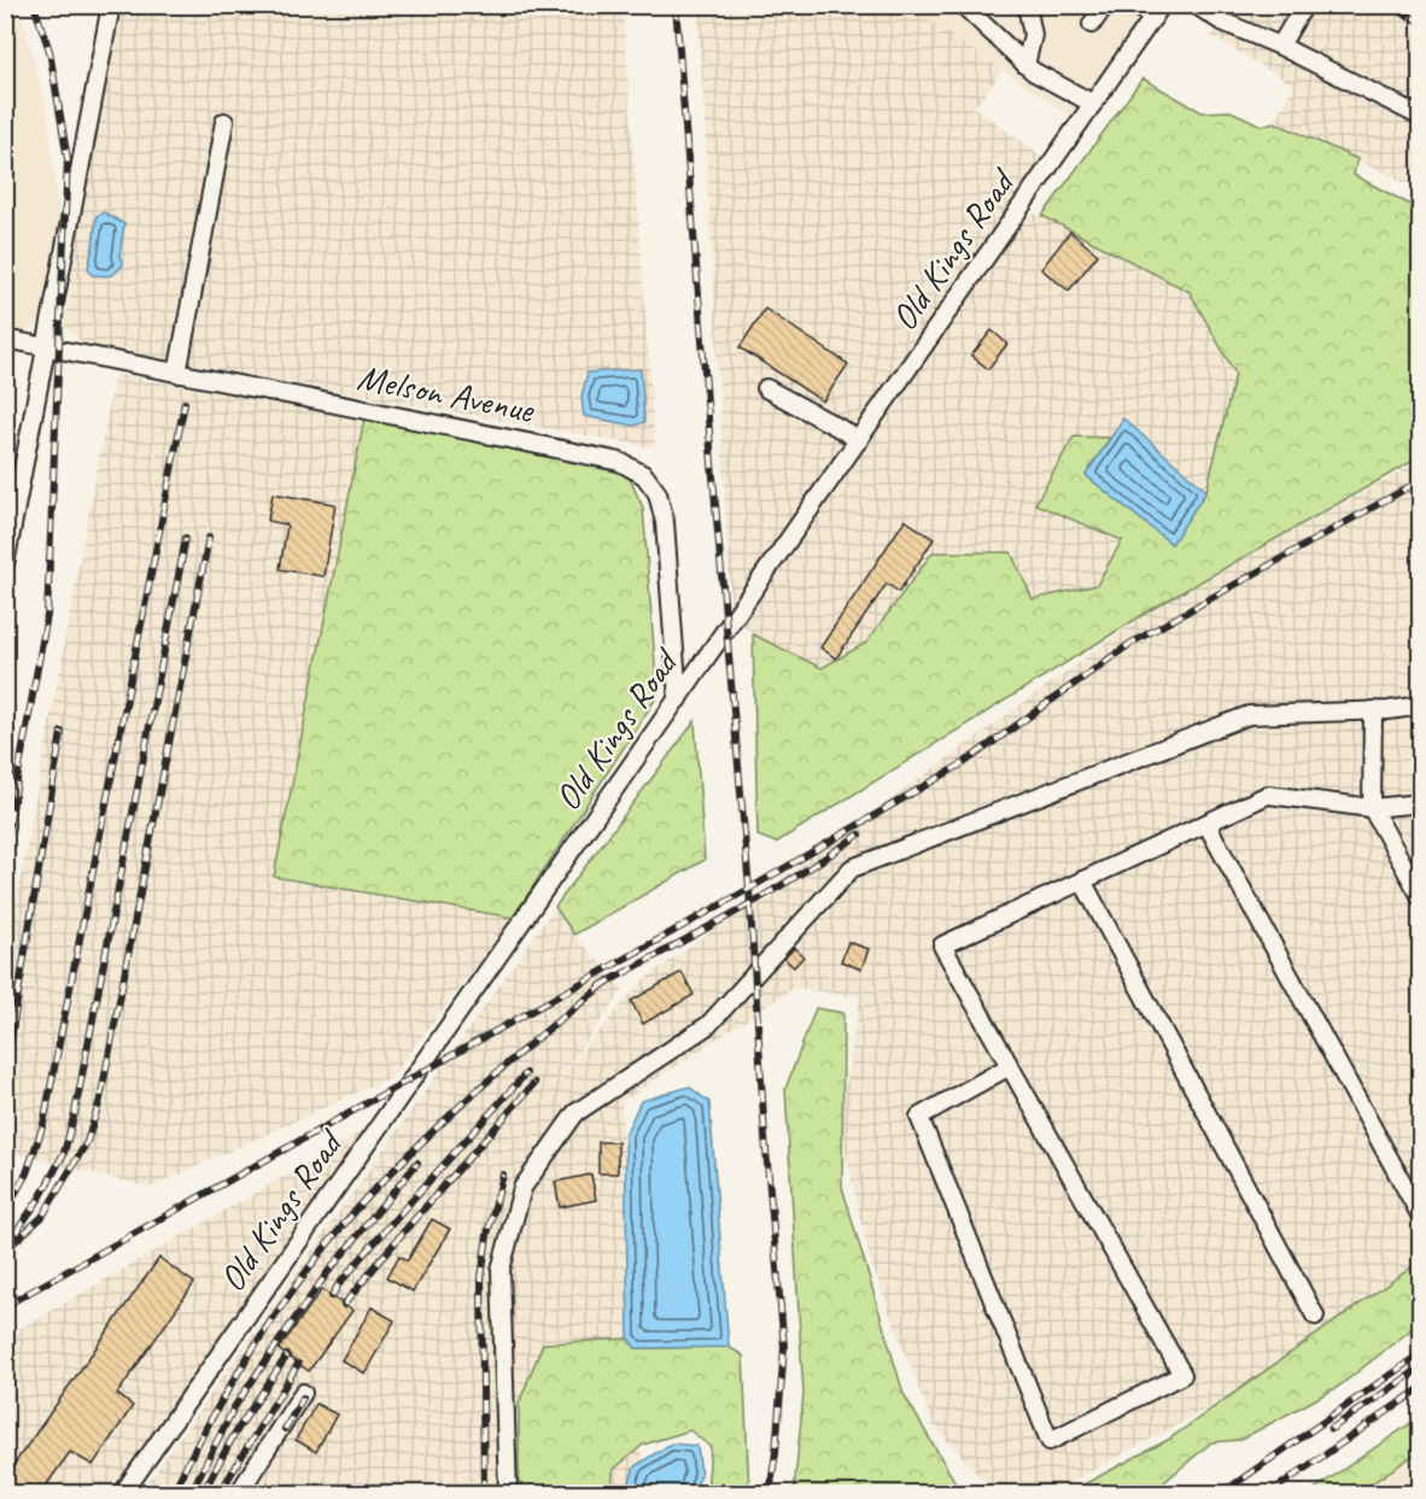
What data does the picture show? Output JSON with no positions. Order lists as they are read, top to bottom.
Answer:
{
  "streets": {
    "street": ["Old Kings Road", "Melson Avenue"]
  },
  "crossings": [
    ["Old Kings Road", "Melson Avenue"]
  ]
}
